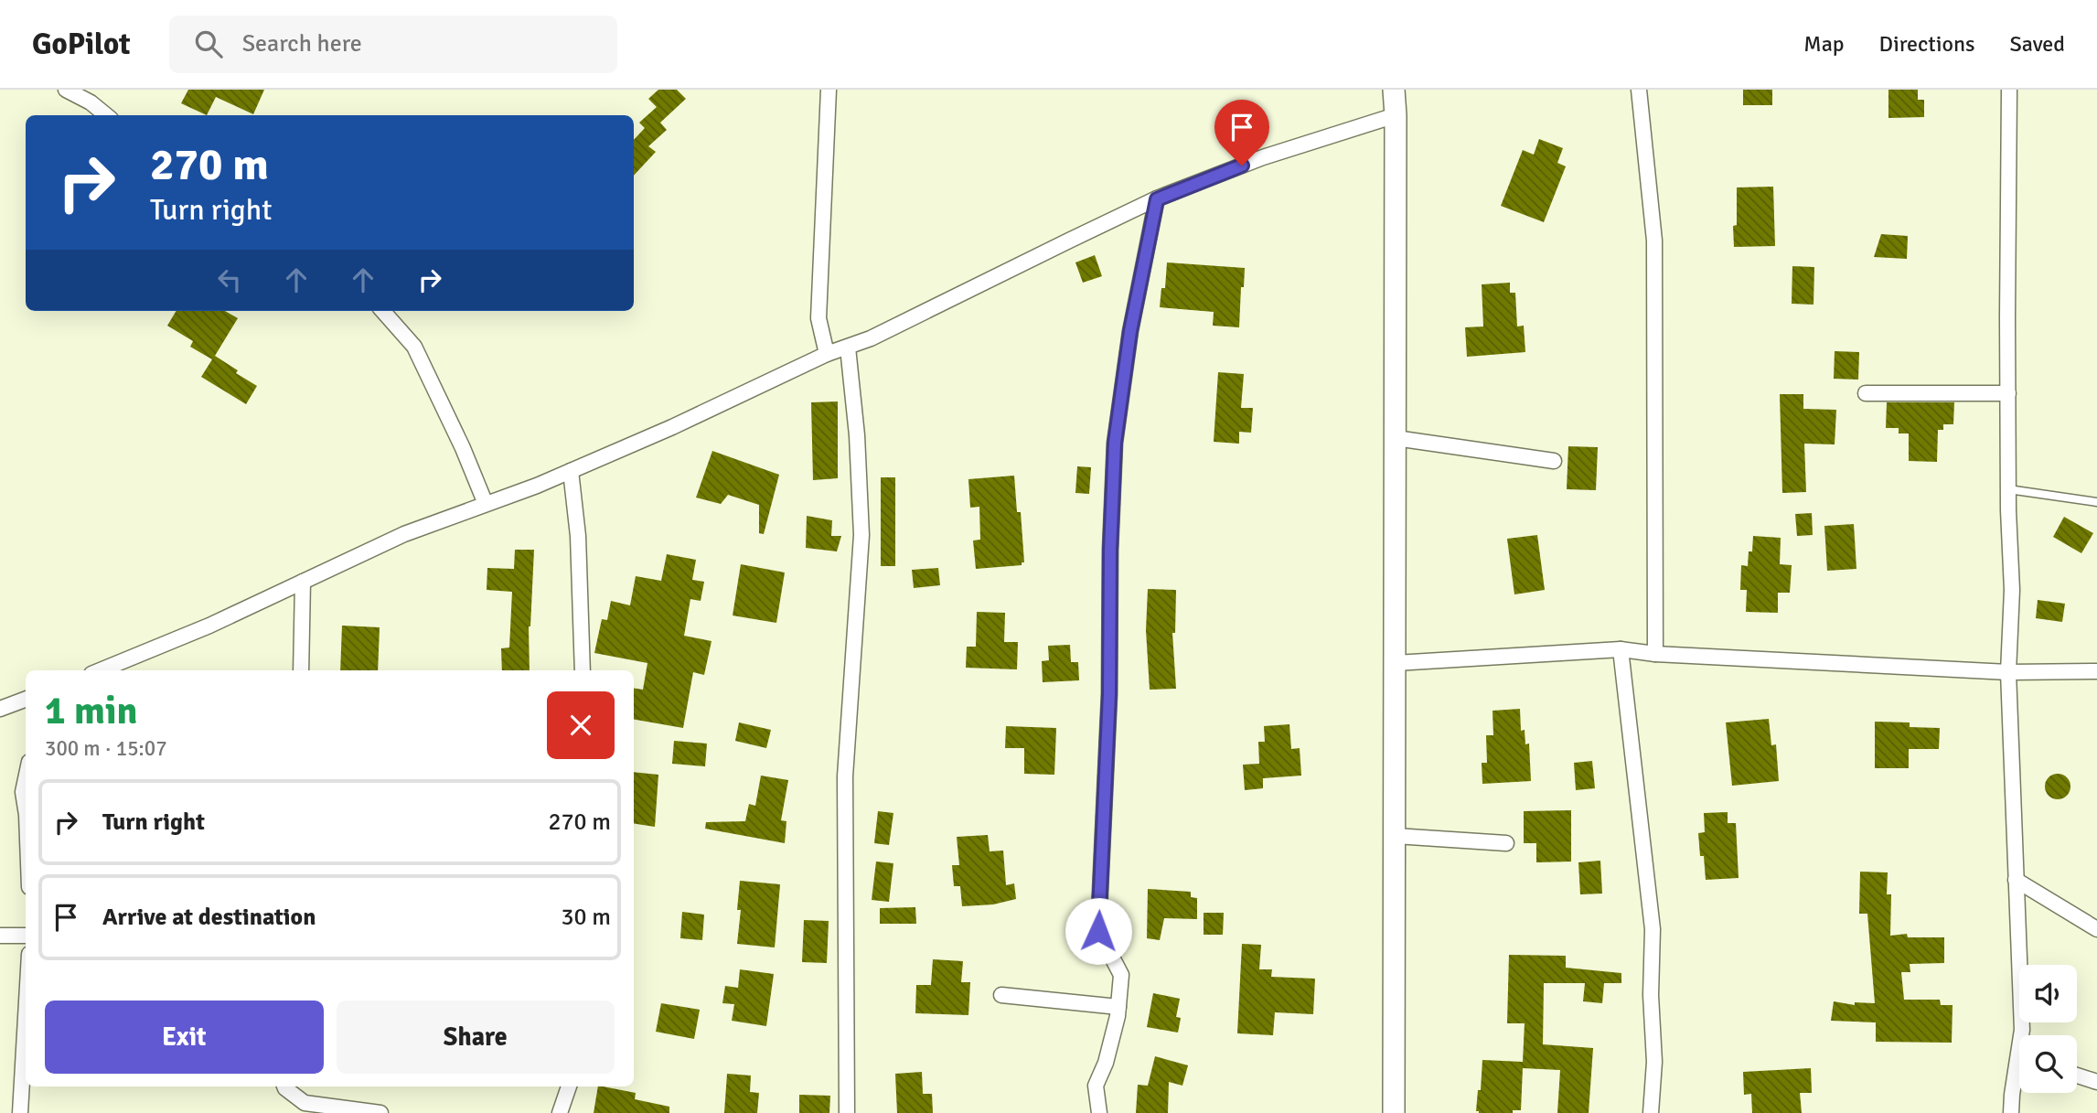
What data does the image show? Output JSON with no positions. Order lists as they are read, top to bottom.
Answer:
{
  "page": {
    "header": "GoPilot",
    "search": "Search here",
    "nav": ["Map", "Directions", "Saved"],
    "turn": ["270 m", "Turn right"],
    "heading": ["1 min", "300 m · 15:07"],
    "list": [
      {
        "name": "Turn right",
        "value": "270 m"
      },
      {
        "name": "Arrive at destination",
        "value": "30 m"
      }
    ],
    "buttons": ["Exit", "Share"]
  }
}
